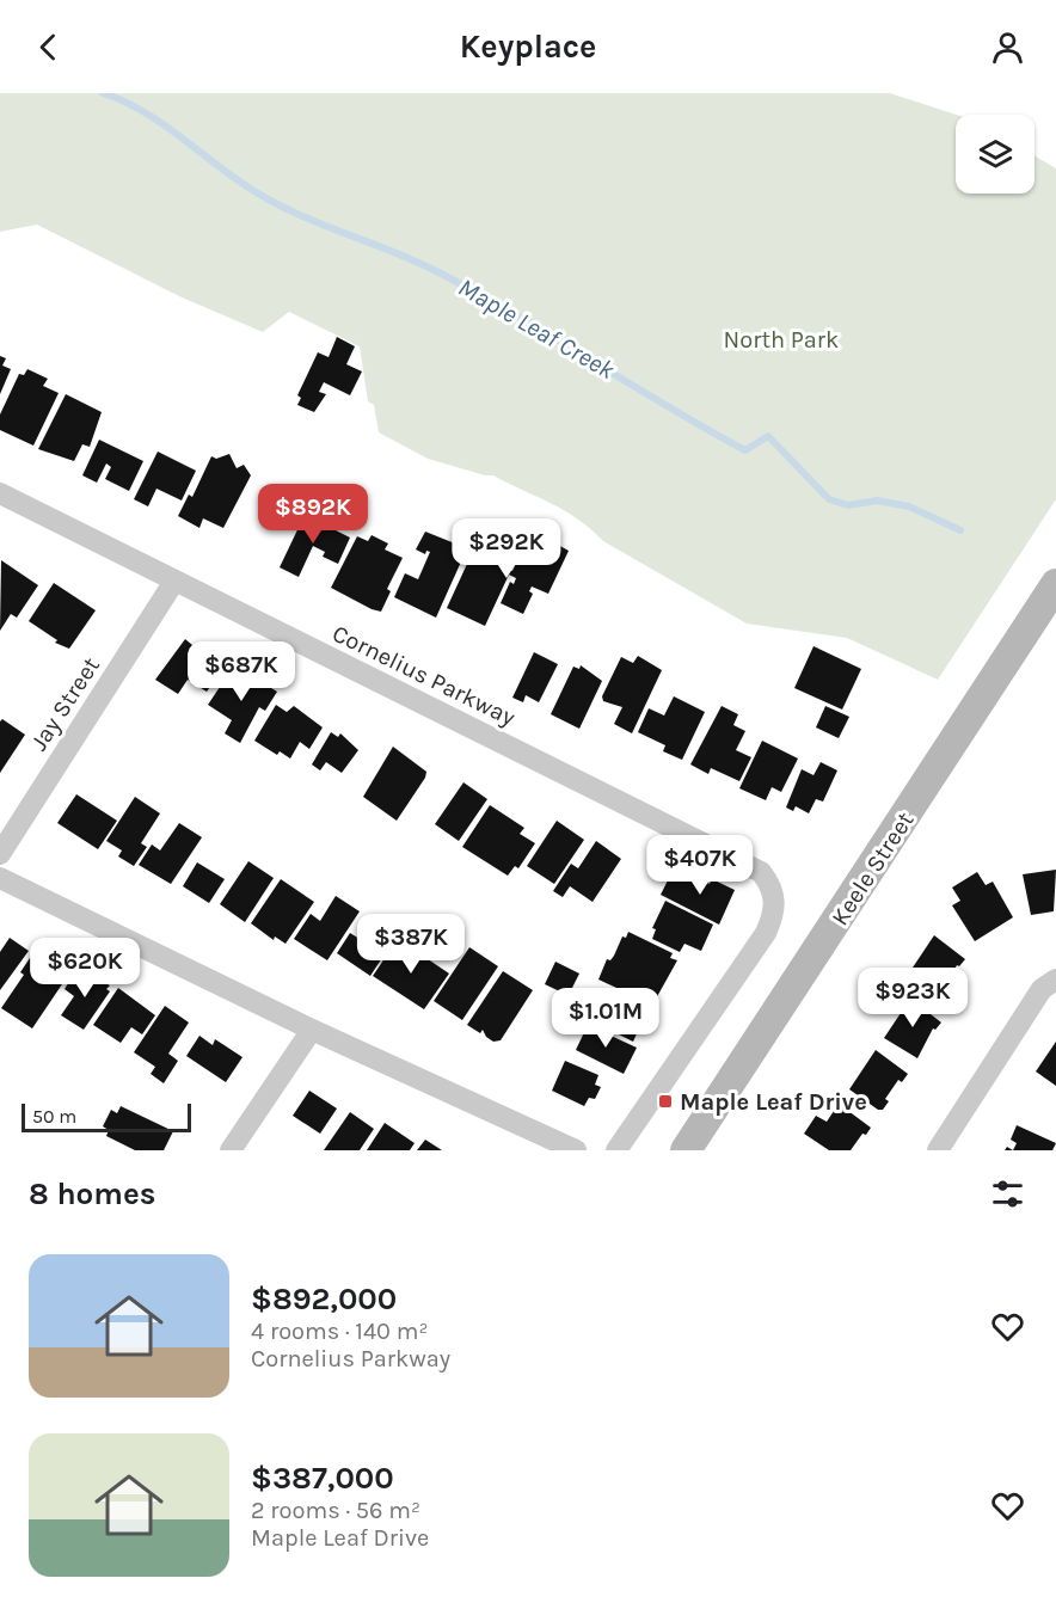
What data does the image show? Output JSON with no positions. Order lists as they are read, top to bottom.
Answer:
{
  "streets": {
    "main road": ["Keele Street"],
    "street": ["Cornelius Parkway", "Jay Street"]
  },
  "crossings": [
    ["Cornelius Parkway", "Jay Street"]
  ],
  "water": ["Maple Leaf Creek"],
  "parks": ["North Park"],
  "places": {
    "transit": ["Maple Leaf Drive"]
  },
  "scale_bar": "50 m",
  "page": {
    "header": "Keyplace",
    "price": [
      "$892K",
      "$292K",
      "$687K",
      "$407K",
      "$387K",
      "$620K",
      "$923K",
      "$1.01M"
    ],
    "scale": "50 m",
    "heading": "8 homes",
    "list": [
      {
        "name": "$892,000",
        "note": "4 rooms · 140 m² · Cornelius Parkway"
      },
      {
        "name": "$387,000",
        "note": "2 rooms · 56 m² · Maple Leaf Drive"
      }
    ]
  }
}
